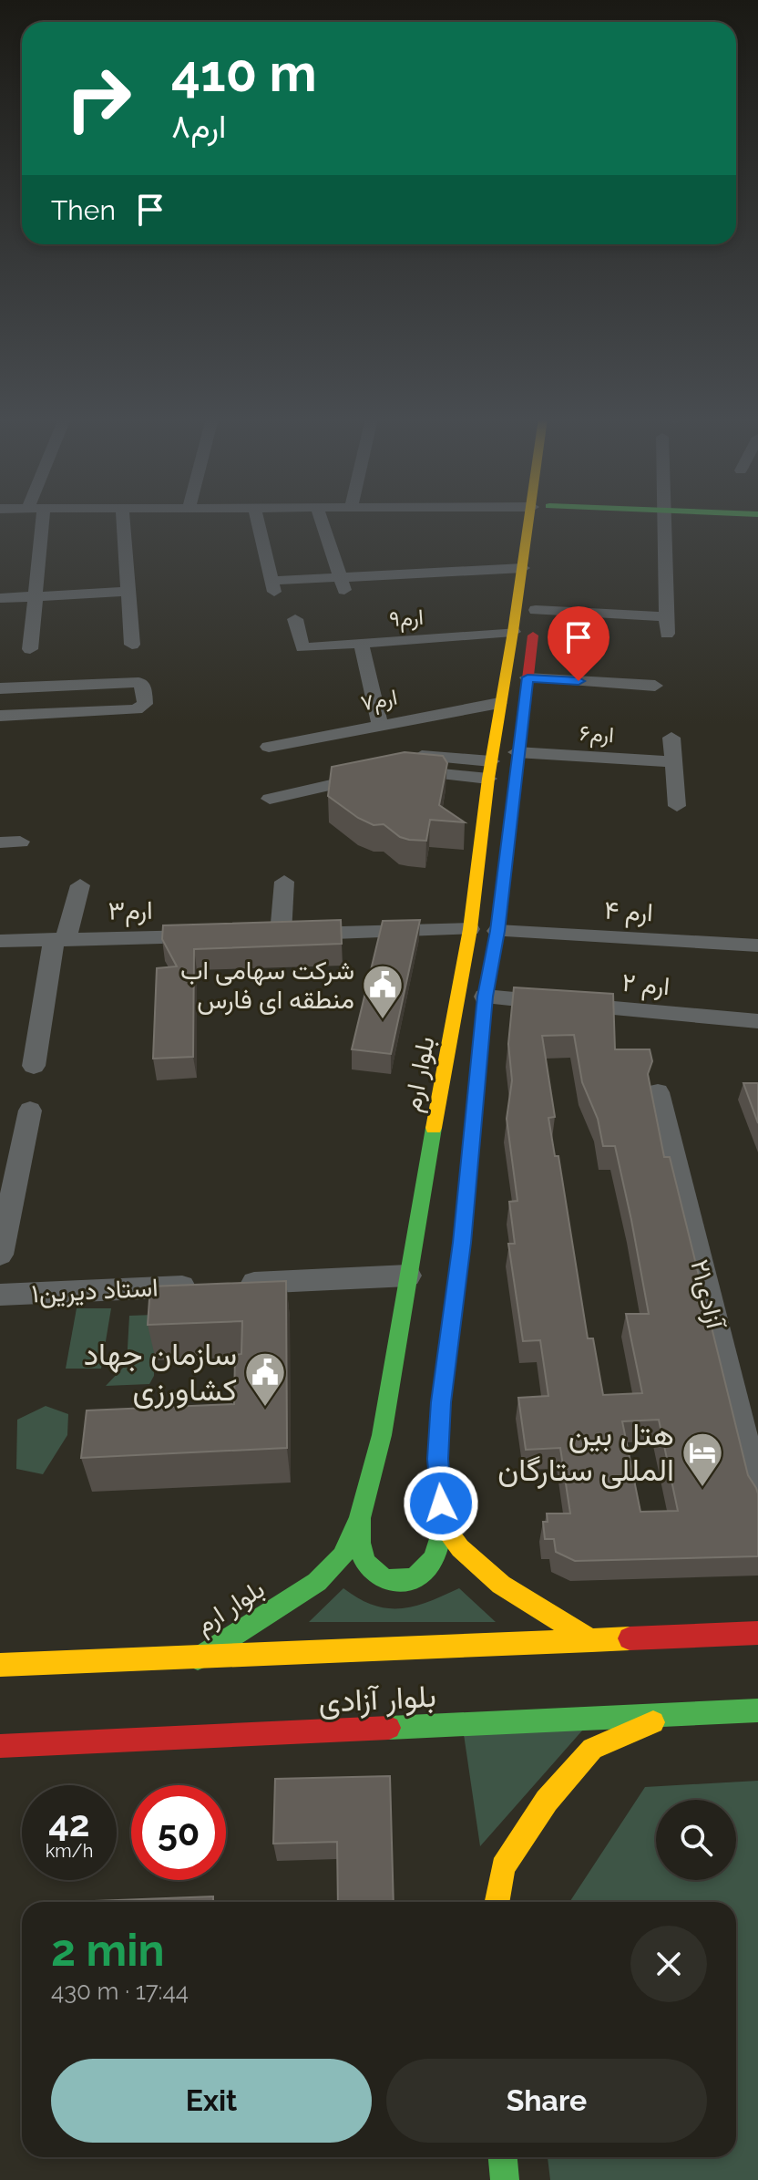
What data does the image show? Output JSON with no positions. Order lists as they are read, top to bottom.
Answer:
{
  "streets": {
    "main road": ["بلوار ارم", "بلوار آزادی"],
    "street": [
      "ارم۹",
      "ارم۷",
      "ارم۶",
      "ارم۳",
      "ارم ۴",
      "ارم ۲",
      "استاد دیرین۱",
      "آزادی۲۱"
    ]
  },
  "crossings": [
    ["ارم۹", "بلوار ارم"],
    ["ارم۷", "بلوار ارم"],
    ["بلوار ارم", "استاد دیرین۱"],
    ["بلوار ارم", "بلوار آزادی"]
  ],
  "places": {
    "public building": ["شرکت سهامی اب منطقه ای فارس", "سازمان جهاد کشاورزی"],
    "hotel": ["هتل بین المللی ستارگان"]
  },
  "page": {
    "turn": ["410 m", "ارم۸"],
    "then": "Then",
    "speed": "42 km/h",
    "limit": "50",
    "heading": ["2 min", "430 m · 17:44"],
    "buttons": ["Exit", "Share"]
  }
}
